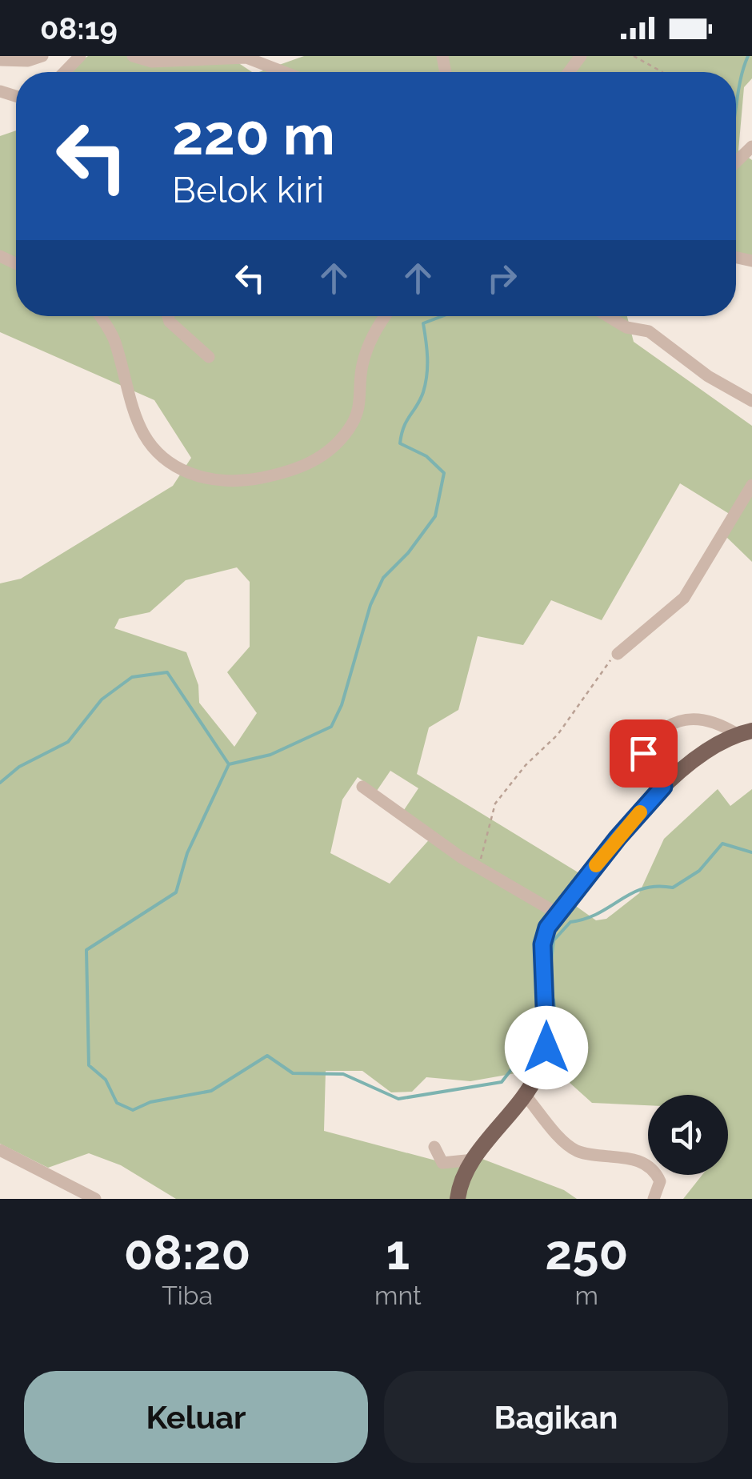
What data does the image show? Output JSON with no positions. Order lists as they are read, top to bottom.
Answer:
{
  "page": {
    "status": "08:19",
    "turn": ["220 m", "Belok kiri"],
    "eta": [
      "08:20",
      "Tiba",
      "1",
      "mnt",
      "250",
      "m"
    ],
    "buttons": ["Keluar", "Bagikan"]
  }
}
